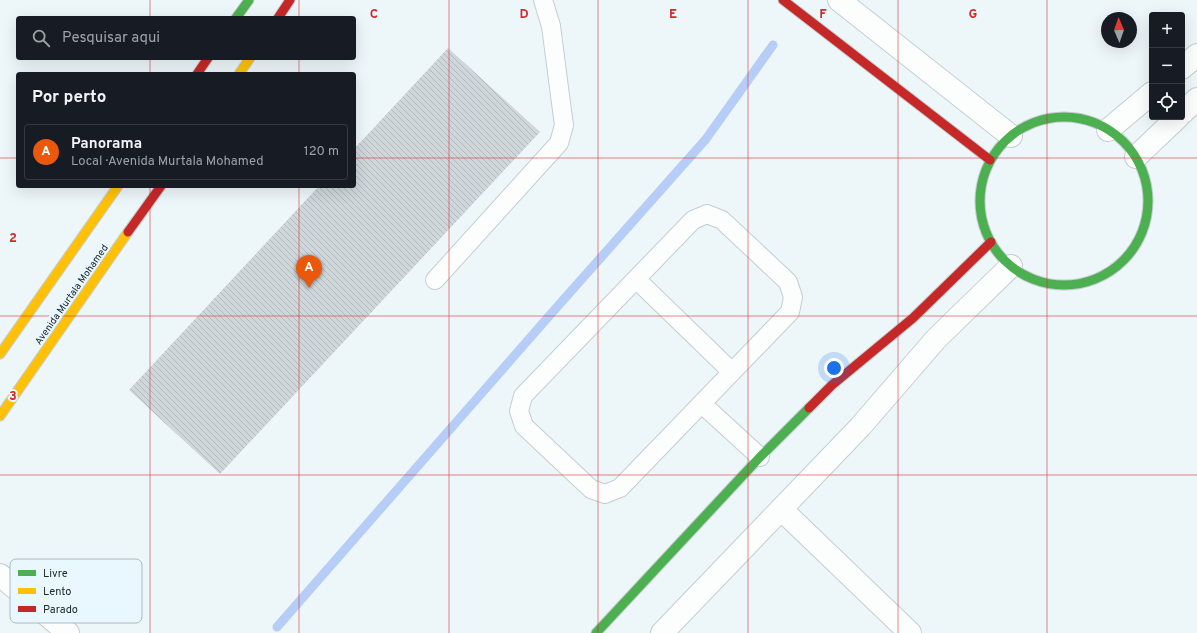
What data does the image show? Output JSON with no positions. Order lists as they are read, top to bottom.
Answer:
{
  "streets": {
    "street": ["Avenida Murtala Mohamed"]
  },
  "legend": ["Livre", "Lento", "Parado"],
  "north": "top",
  "page": {
    "map_buttons": ["+", "−"],
    "search": "Pesquisar aqui",
    "heading": "Por perto",
    "list": [
      {
        "mark": "A",
        "name": "Panorama",
        "note": "Local · Avenida Murtala Mohamed",
        "value": "120 m"
      }
    ],
    "pins": "A"
  },
  "grid": {
    "columns": [
      "C",
      "D",
      "E",
      "F",
      "G"
    ],
    "rows": ["2", "3"]
  }
}
